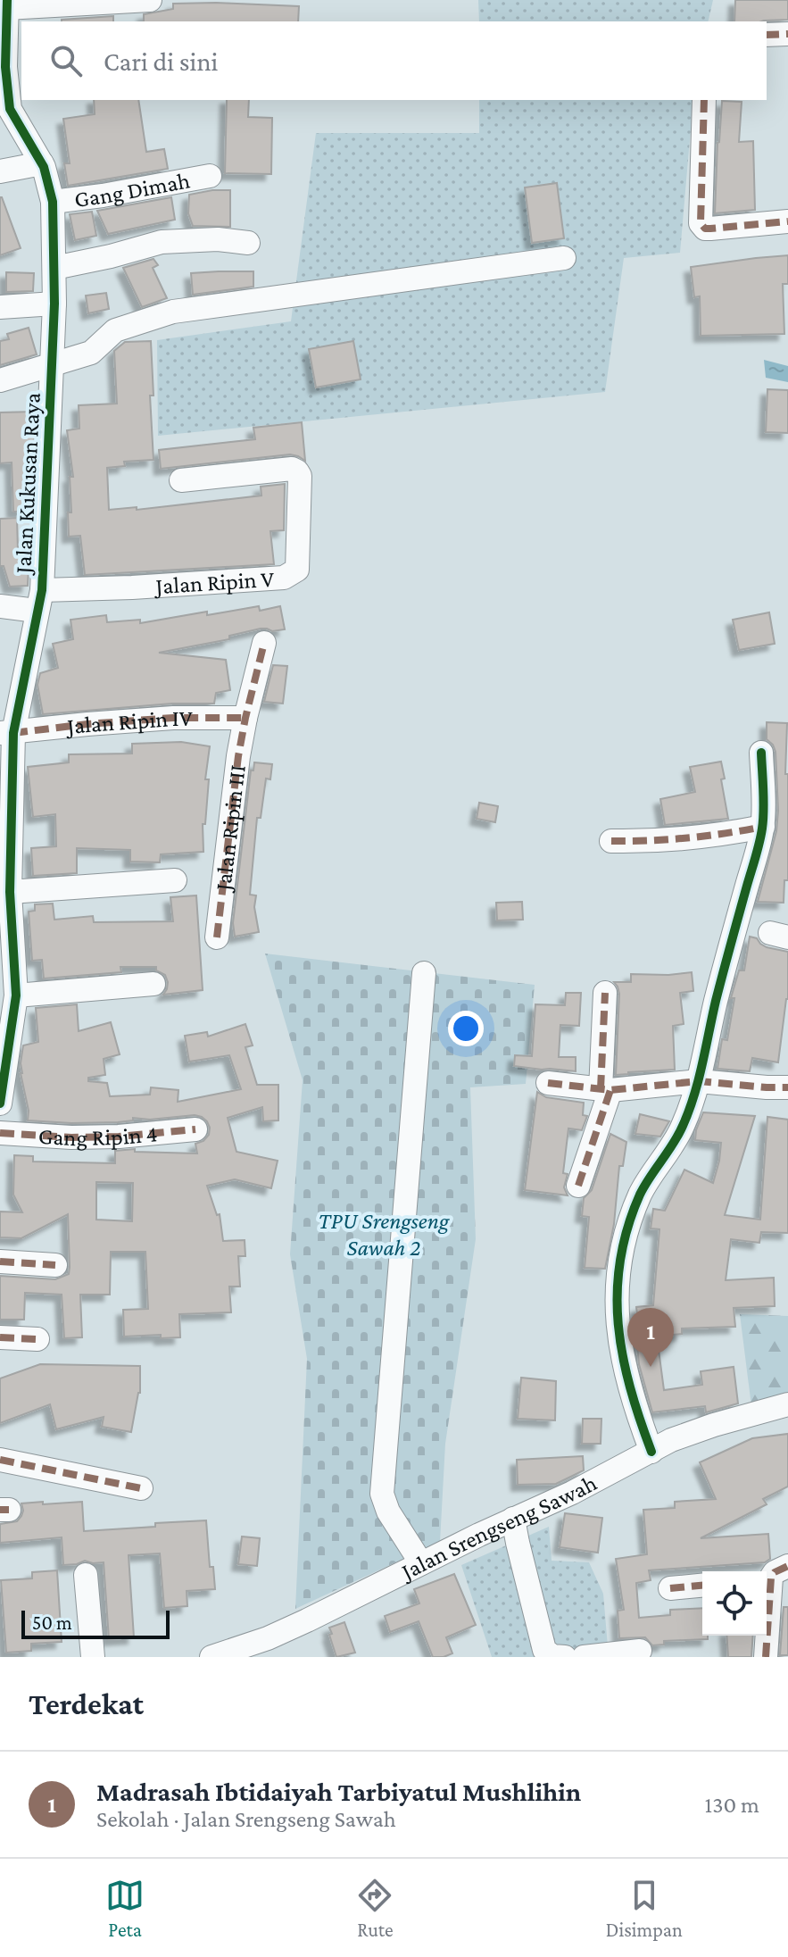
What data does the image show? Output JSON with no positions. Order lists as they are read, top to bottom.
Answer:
{
  "streets": {
    "street": [
      "Gang Dimah",
      "Jalan Kukusan Raya",
      "Jalan Ripin V",
      "Jalan Ripin IV",
      "Jalan Ripin III",
      "Gang Ripin 4",
      "Jalan Srengseng Sawah"
    ]
  },
  "crossings": [
    ["Gang Dimah", "Jalan Kukusan Raya"],
    ["Jalan Kukusan Raya", "Jalan Ripin V"],
    ["Jalan Kukusan Raya", "Jalan Ripin IV"],
    ["Jalan Ripin IV", "Jalan Ripin III"]
  ],
  "parks": ["TPU Srengseng Sawah 2"],
  "scale_bar": "50 m",
  "page": {
    "search": "Cari di sini",
    "pins": "1",
    "scale": "50 m",
    "heading": "Terdekat",
    "list": [
      {
        "mark": "1",
        "name": "Madrasah Ibtidaiyah Tarbiyatul Mushlihin",
        "note": "Sekolah · Jalan Srengseng Sawah",
        "value": "130 m"
      }
    ],
    "nav": ["Peta", "Rute", "Disimpan"]
  }
}
